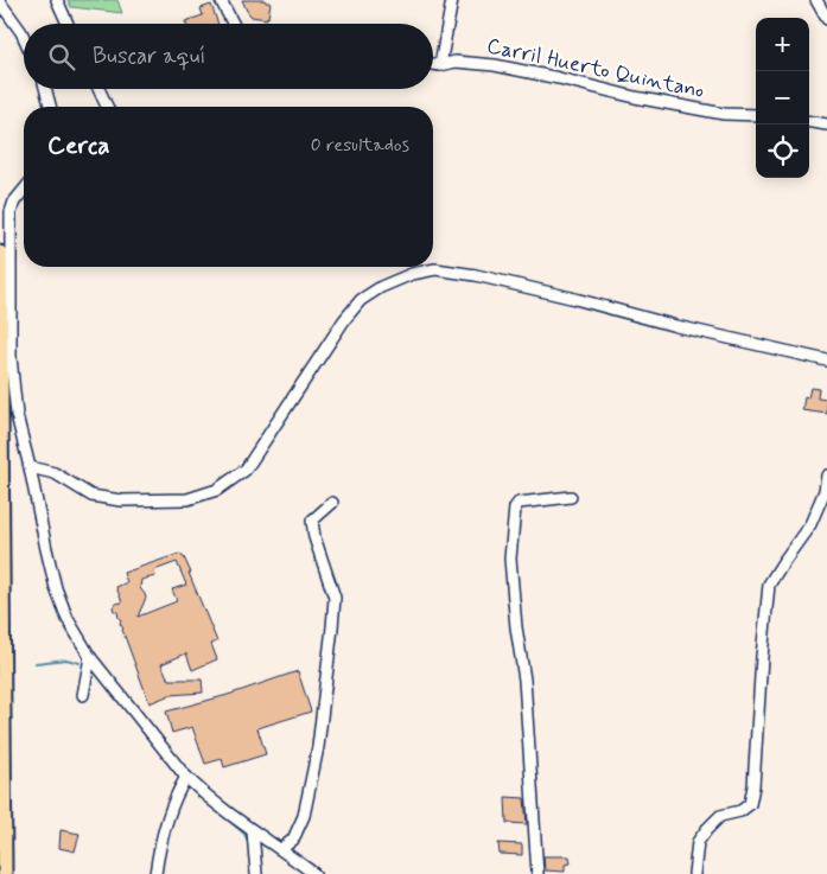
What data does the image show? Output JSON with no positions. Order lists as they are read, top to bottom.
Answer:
{
  "streets": {
    "street": ["Carril Huerto Quintano"]
  },
  "page": {
    "map_buttons": ["+", "−"],
    "search": "Buscar aquí",
    "heading": ["Cerca", "0 resultados"]
  }
}
